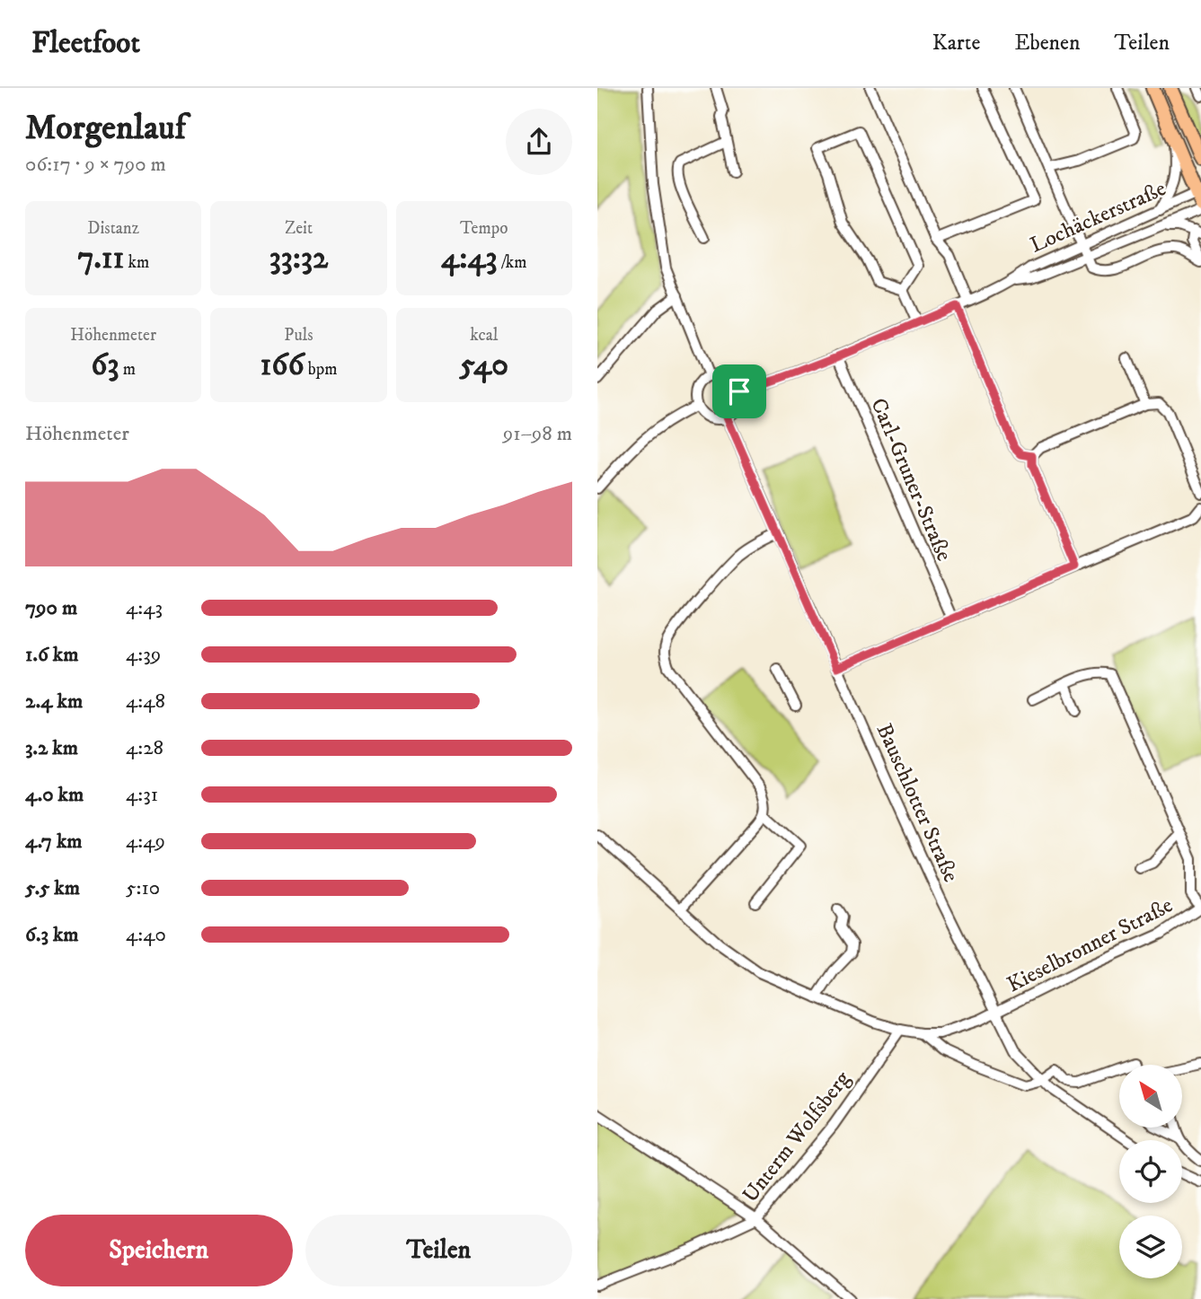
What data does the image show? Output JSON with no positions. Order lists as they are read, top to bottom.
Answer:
{
  "streets": {
    "street": [
      "Lochäckerstraße",
      "Carl-Gruner-Straße",
      "Bauschlotter Straße",
      "Kieselbronner Straße",
      "Unterm Wolfsberg"
    ]
  },
  "crossings": [
    ["Lochäckerstraße", "Carl-Gruner-Straße"],
    ["Lochäckerstraße", "Bauschlotter Straße"],
    ["Bauschlotter Straße", "Kieselbronner Straße"]
  ],
  "north": "top left",
  "page": {
    "header": "Fleetfoot",
    "nav": ["Karte", "Ebenen", "Teilen"],
    "heading": ["Morgenlauf", "06:17 · 9 × 790 m"],
    "stats": [
      ["Distanz", "7.11 km"],
      ["Zeit", "33:32"],
      ["Tempo", "4:43 /km"],
      ["Höhenmeter", "63 m"],
      ["Puls", "166 bpm"],
      ["kcal", "540"]
    ],
    "chart": ["Höhenmeter", "91–98 m"],
    "list": [
      {
        "name": "790 m",
        "note": "4:43"
      },
      {
        "name": "1.6 km",
        "note": "4:39"
      },
      {
        "name": "2.4 km",
        "note": "4:48"
      },
      {
        "name": "3.2 km",
        "note": "4:28"
      },
      {
        "name": "4.0 km",
        "note": "4:31"
      },
      {
        "name": "4.7 km",
        "note": "4:49"
      },
      {
        "name": "5.5 km",
        "note": "5:10"
      },
      {
        "name": "6.3 km",
        "note": "4:40"
      }
    ],
    "buttons": ["Speichern", "Teilen"]
  }
}
